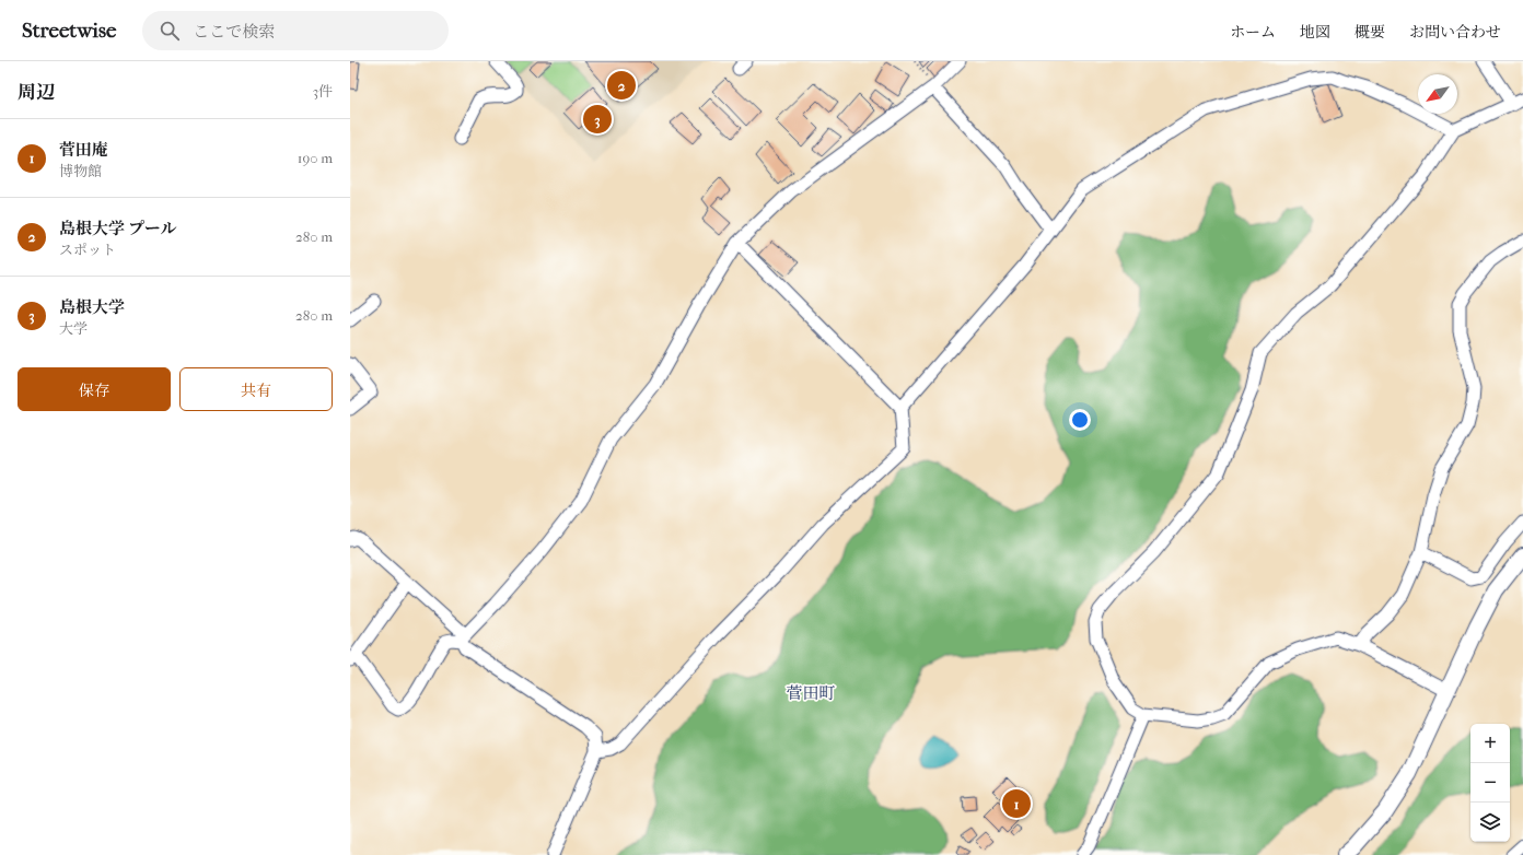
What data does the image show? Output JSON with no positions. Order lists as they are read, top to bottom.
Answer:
{
  "districts": ["菅田町"],
  "north": "bottom left",
  "page": {
    "header": "Streetwise",
    "search": "ここで検索",
    "nav": [
      "ホーム",
      "地図",
      "概要",
      "お問い合わせ"
    ],
    "heading": ["周辺", "3件"],
    "pins": ["2", "3", "1"],
    "list": [
      {
        "mark": "1",
        "name": "菅田庵",
        "note": "博物館",
        "value": "190 m"
      },
      {
        "mark": "2",
        "name": "島根大学 プール",
        "note": "スポット",
        "value": "280 m"
      },
      {
        "mark": "3",
        "name": "島根大学",
        "note": "大学",
        "value": "280 m"
      }
    ],
    "buttons": ["保存", "共有"],
    "map_buttons": ["+", "−"]
  }
}
